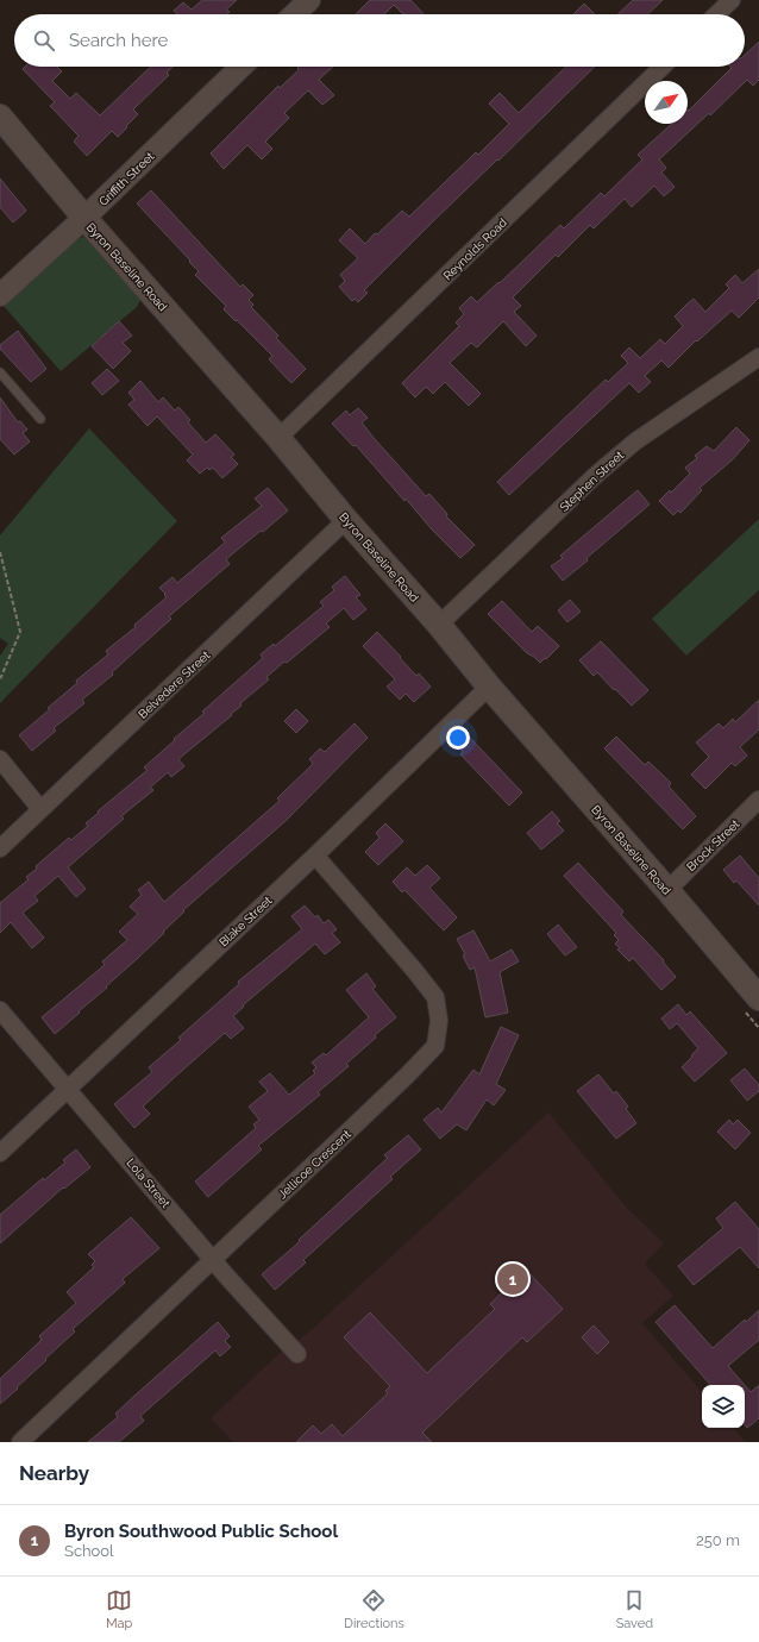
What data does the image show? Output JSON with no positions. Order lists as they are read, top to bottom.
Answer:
{
  "streets": {
    "main road": ["Byron Baseline Road"],
    "street": [
      "Griffith Street",
      "Reynolds Road",
      "Stephen Street",
      "Belvedere Street",
      "Brock Street",
      "Blake Street",
      "Jellicoe Crescent",
      "Lola Street"
    ]
  },
  "crossings": [
    ["Griffith Street", "Byron Baseline Road"],
    ["Reynolds Road", "Byron Baseline Road"],
    ["Byron Baseline Road", "Stephen Street"],
    ["Byron Baseline Road", "Belvedere Street"],
    ["Byron Baseline Road", "Brock Street"],
    ["Byron Baseline Road", "Blake Street"],
    ["Blake Street", "Jellicoe Crescent"],
    ["Blake Street", "Lola Street"],
    ["Jellicoe Crescent", "Lola Street"]
  ],
  "north": "top right",
  "page": {
    "search": "Search here",
    "pins": "1",
    "heading": "Nearby",
    "list": [
      {
        "mark": "1",
        "name": "Byron Southwood Public School",
        "note": "School",
        "value": "250 m"
      }
    ],
    "nav": ["Map", "Directions", "Saved"]
  }
}
